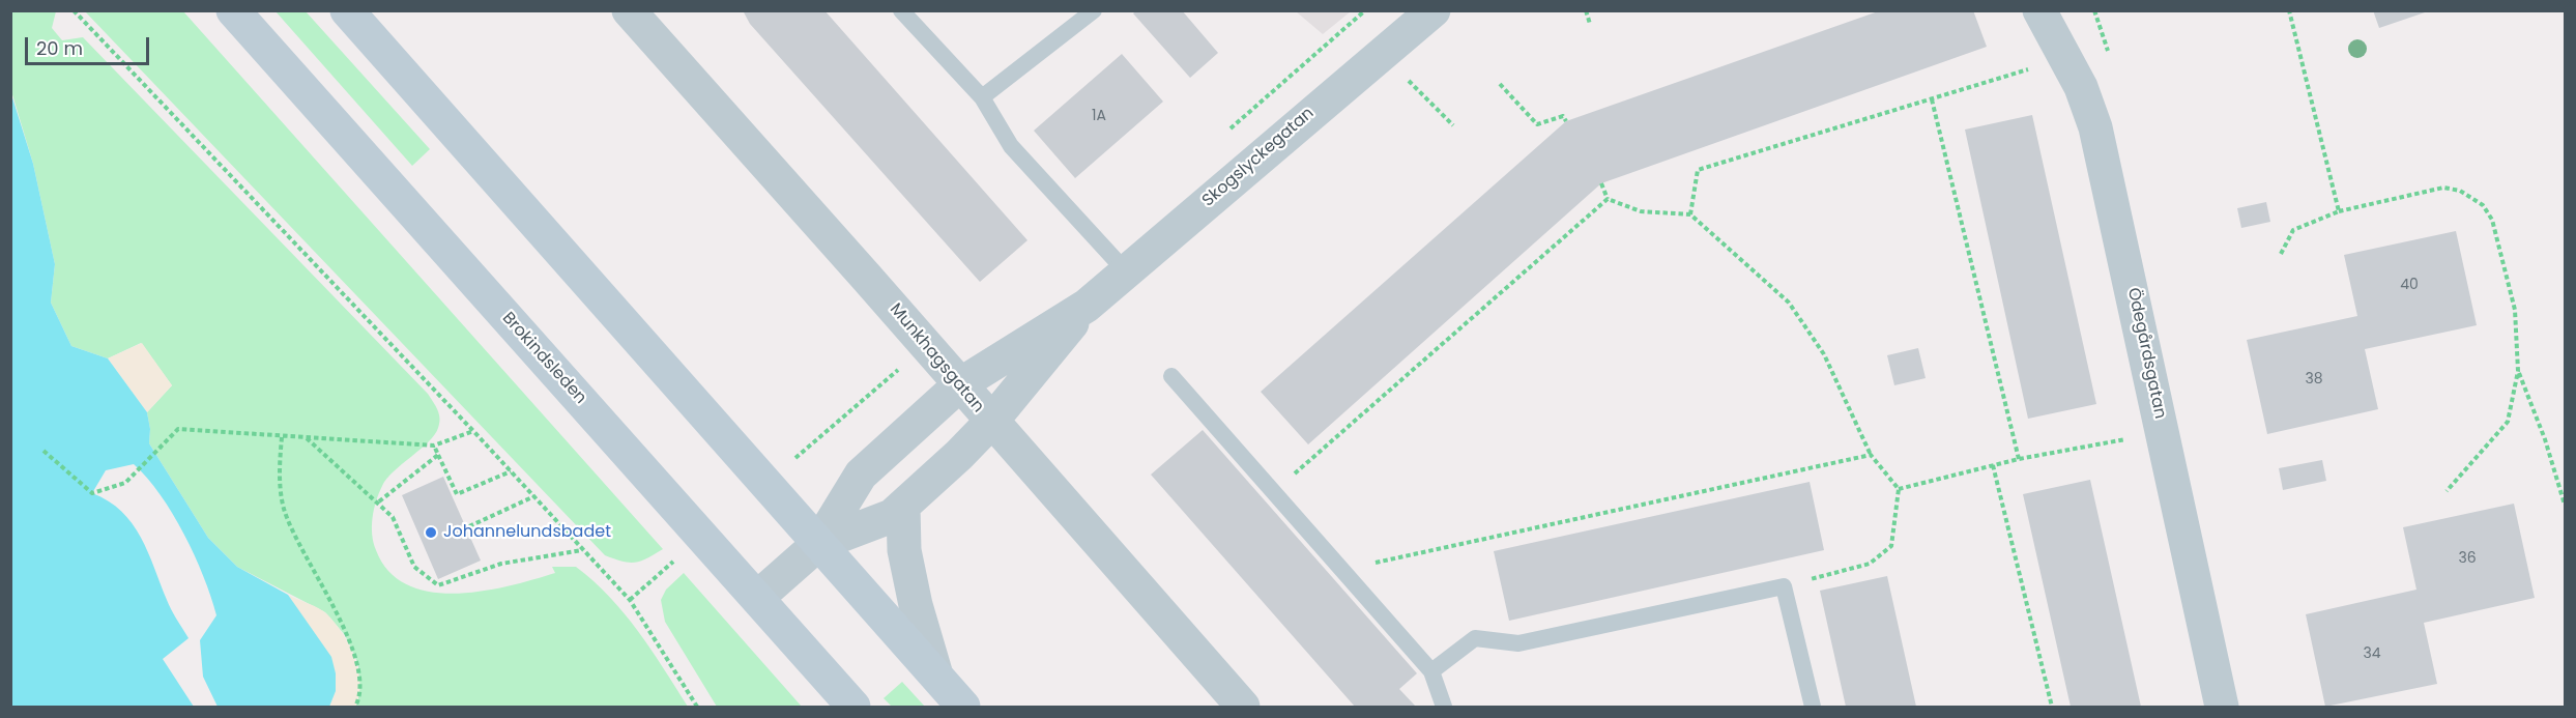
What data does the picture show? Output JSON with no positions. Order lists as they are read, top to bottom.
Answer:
{
  "streets": {
    "main road": ["Brokindsleden"],
    "street": ["Skogslyckegatan", "Ödegårdsgatan", "Munkhagsgatan"]
  },
  "crossings": [
    ["Skogslyckegatan", "Brokindsleden"],
    ["Skogslyckegatan", "Munkhagsgatan"]
  ],
  "places": ["Johannelundsbadet"],
  "house_numbers": [
    "1A",
    "40",
    "38",
    "36",
    "34"
  ],
  "scale_bar": "20 m"
}
